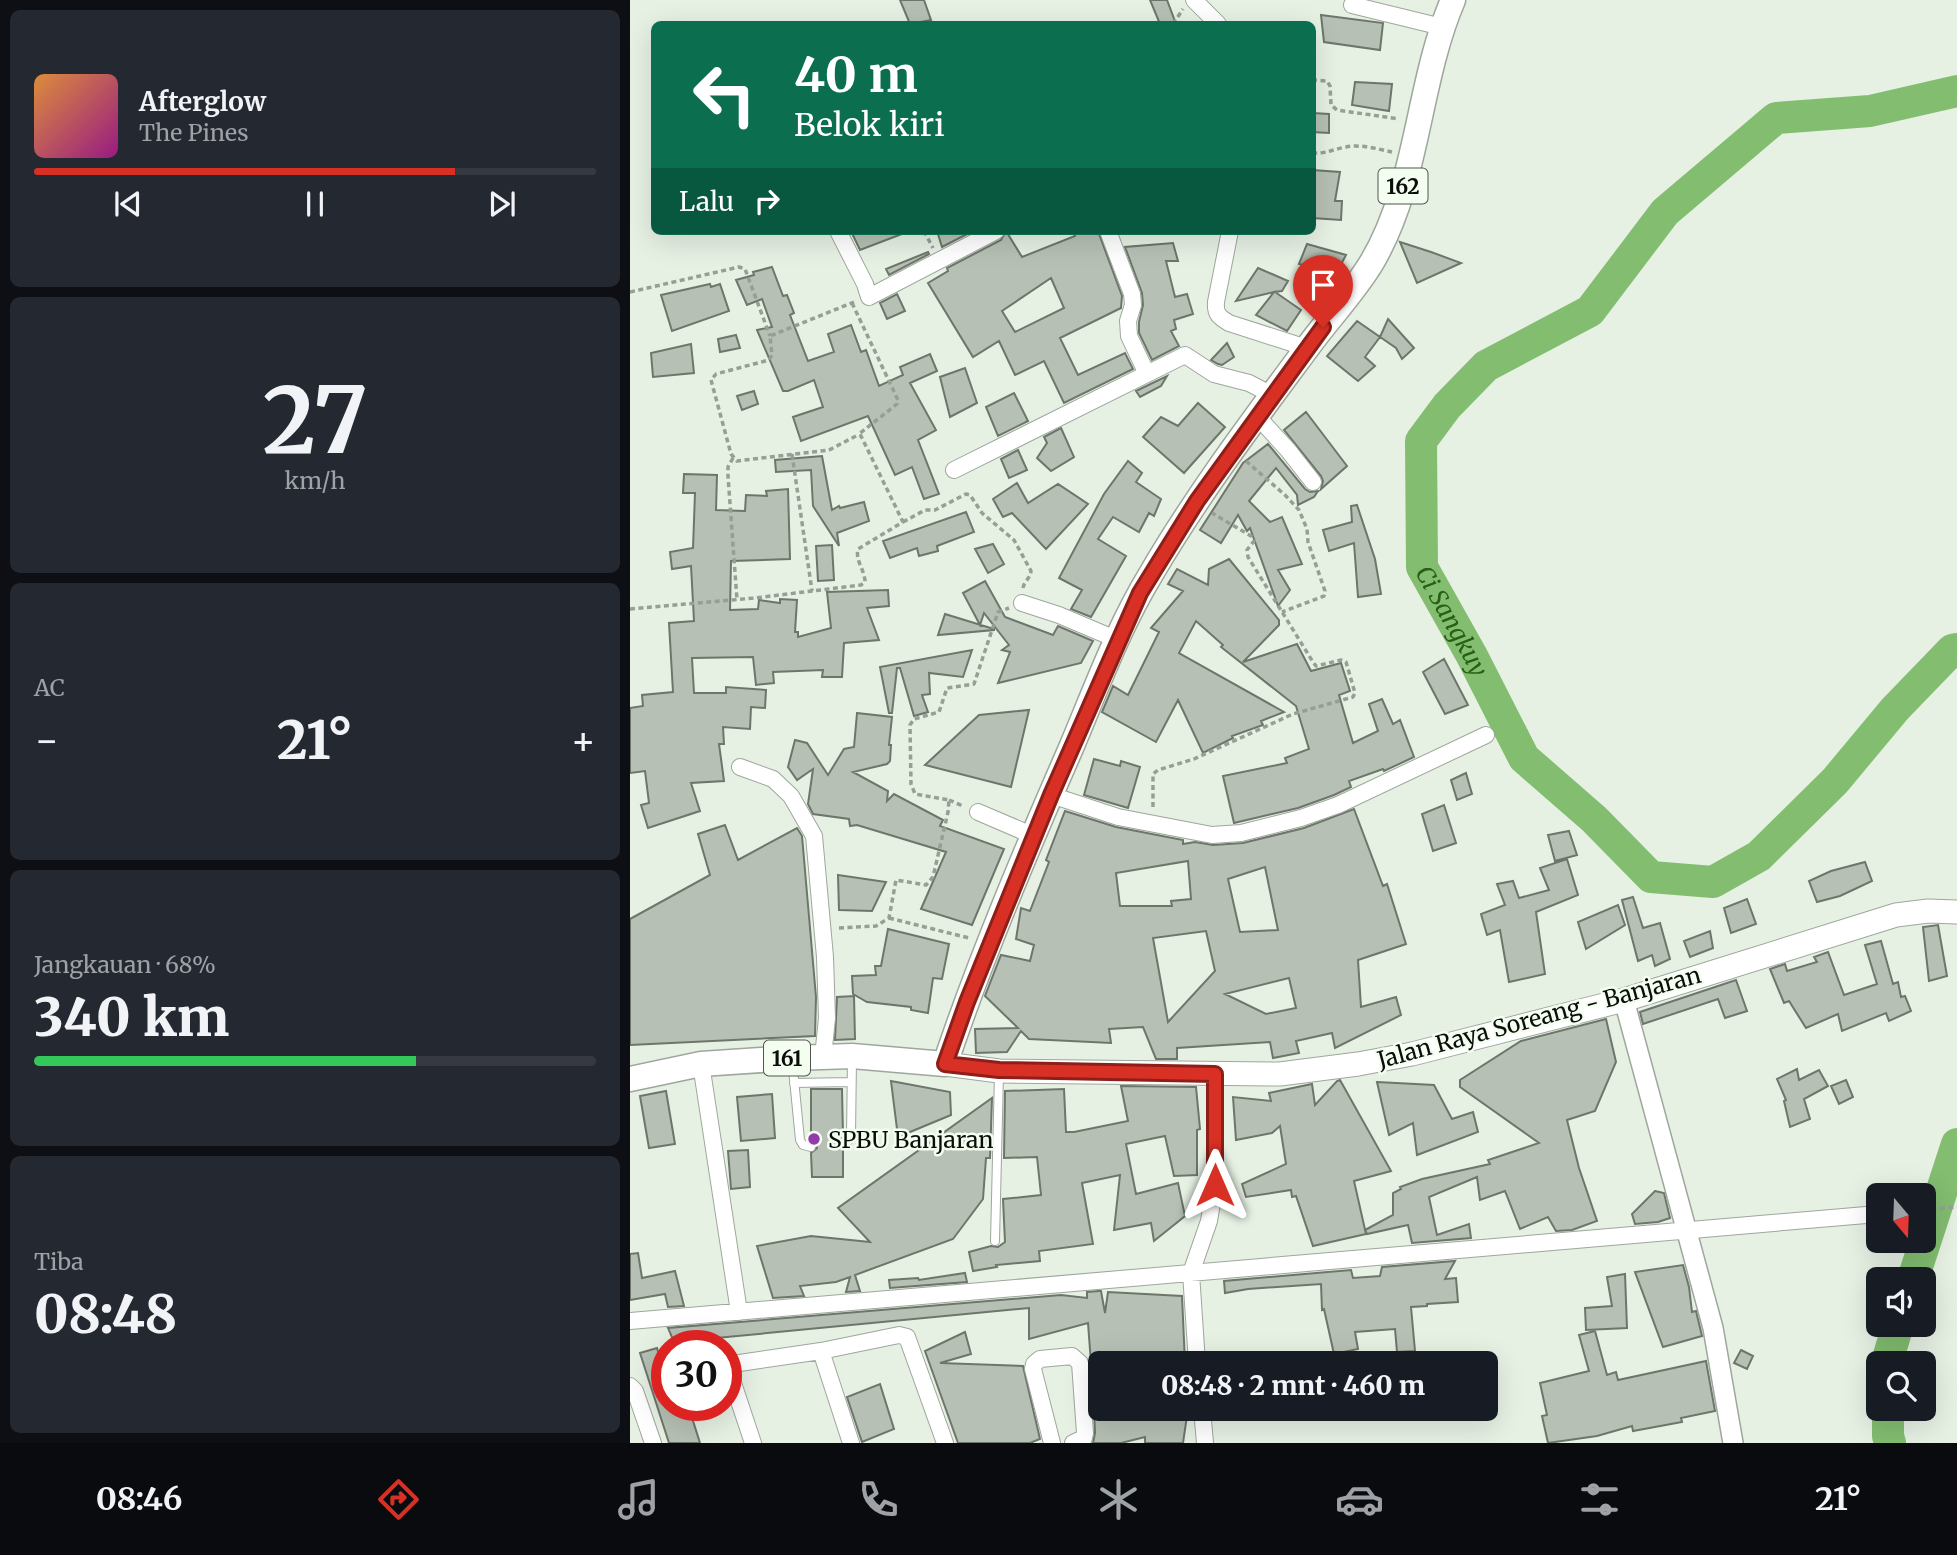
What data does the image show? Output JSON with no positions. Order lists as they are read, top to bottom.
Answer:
{
  "streets": {
    "main road": ["162", "Jalan Raya Soreang - Banjaran", "161"]
  },
  "crossings": [
    ["162", "Jalan Raya Soreang - Banjaran"],
    ["162", "161"],
    ["Jalan Raya Soreang - Banjaran", "161"]
  ],
  "water": ["Ci Sangkuy"],
  "places": ["SPBU Banjaran"],
  "north": "bottom",
  "page": {
    "turn": ["40 m", "Belok kiri"],
    "song": ["Afterglow", "The Pines"],
    "then": "Lalu",
    "tile": [
      ["27", "km/h"],
      "AC",
      ["Jangkauan · 68%", "340 km"],
      ["Tiba", "08:48"]
    ],
    "heat": ["−", "21°", "+"],
    "limit": "30",
    "trip": "08:48 · 2 mnt · 460 m",
    "tabs": ["08:46", "21°"]
  }
}
